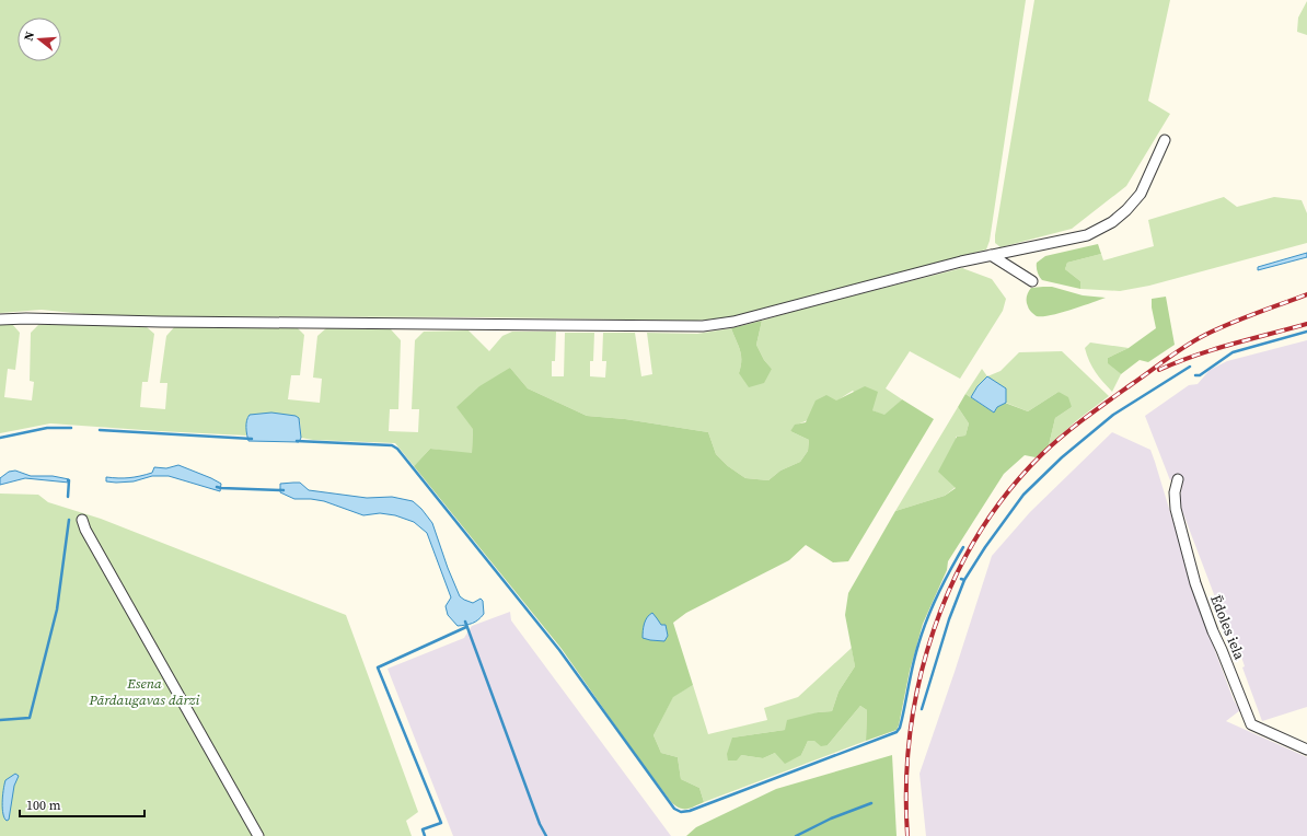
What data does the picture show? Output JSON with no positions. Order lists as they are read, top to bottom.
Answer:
{
  "streets": {
    "street": ["Ēdoles iela"]
  },
  "parks": ["Esena Pārdaugavas dārzi"],
  "scale_bar": "100 m",
  "north": "left"
}
